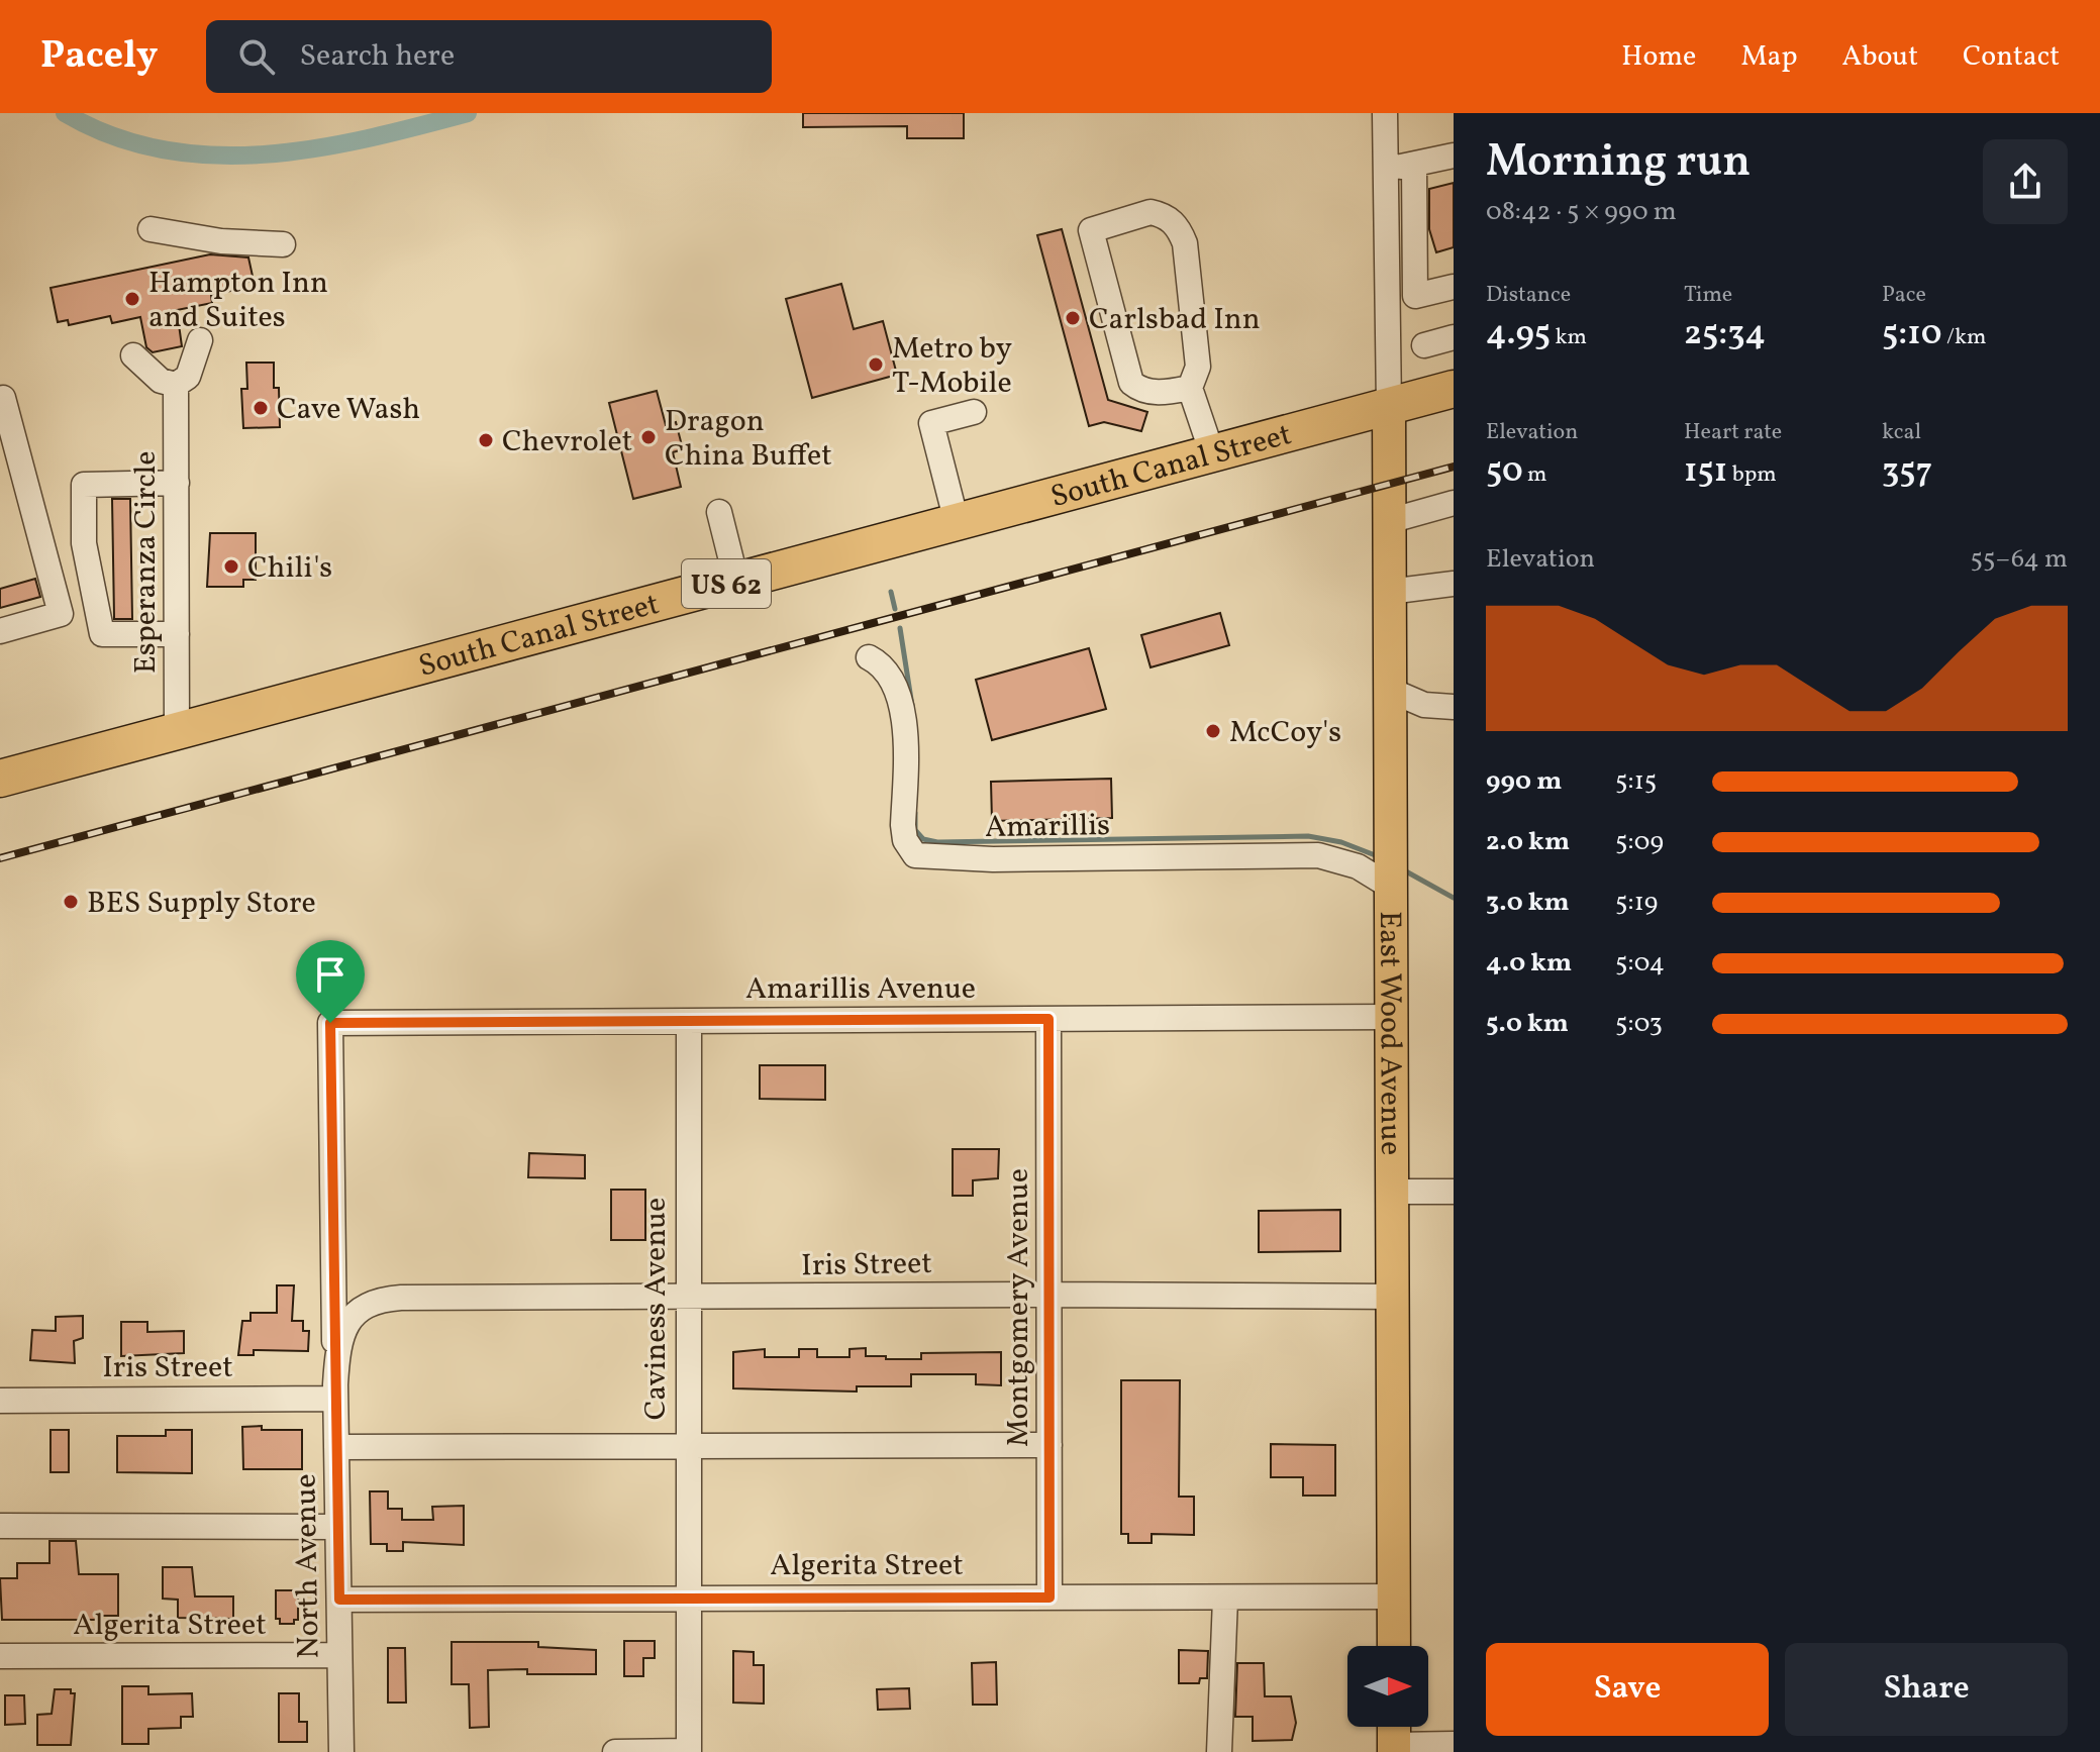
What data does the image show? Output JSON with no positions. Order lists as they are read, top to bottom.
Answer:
{
  "streets": {
    "highway": ["South Canal Street", "US 62"],
    "main road": ["East Wood Avenue"],
    "street": [
      "Esperanza Circle",
      "Amarillis",
      "Amarillis Avenue",
      "Iris Street",
      "Montgomery Avenue",
      "Caviness Avenue",
      "Algerita Street",
      "North Avenue"
    ]
  },
  "crossings": [
    ["South Canal Street", "Esperanza Circle"],
    ["South Canal Street", "East Wood Avenue"],
    ["Amarillis", "East Wood Avenue"],
    ["Amarillis Avenue", "East Wood Avenue"],
    ["Amarillis Avenue", "Montgomery Avenue"],
    ["Amarillis Avenue", "Caviness Avenue"],
    ["Amarillis Avenue", "North Avenue"],
    ["East Wood Avenue", "Iris Street"],
    ["East Wood Avenue", "Algerita Street"],
    ["Iris Street", "Montgomery Avenue"],
    ["Iris Street", "Caviness Avenue"],
    ["Iris Street", "North Avenue"],
    ["Montgomery Avenue", "Algerita Street"],
    ["Caviness Avenue", "Algerita Street"],
    ["Algerita Street", "North Avenue"]
  ],
  "places": [
    "Hampton Inn and Suites",
    "Carlsbad Inn",
    "Metro by T-Mobile",
    "Cave Wash",
    "Dragon China Buffet",
    "Chevrolet",
    "Chili's",
    "McCoy's",
    "BES Supply Store"
  ],
  "north": "right",
  "page": {
    "header": "Pacely",
    "search": "Search here",
    "nav": [
      "Home",
      "Map",
      "About",
      "Contact"
    ],
    "heading": ["Morning run", "08:42 · 5 × 990 m"],
    "stats": [
      ["Distance", "4.95 km"],
      ["Time", "25:34"],
      ["Pace", "5:10 /km"],
      ["Elevation", "50 m"],
      ["Heart rate", "151 bpm"],
      ["kcal", "357"]
    ],
    "chart": ["Elevation", "55–64 m"],
    "list": [
      {
        "name": "990 m",
        "note": "5:15"
      },
      {
        "name": "2.0 km",
        "note": "5:09"
      },
      {
        "name": "3.0 km",
        "note": "5:19"
      },
      {
        "name": "4.0 km",
        "note": "5:04"
      },
      {
        "name": "5.0 km",
        "note": "5:03"
      }
    ],
    "buttons": ["Save", "Share"]
  }
}
